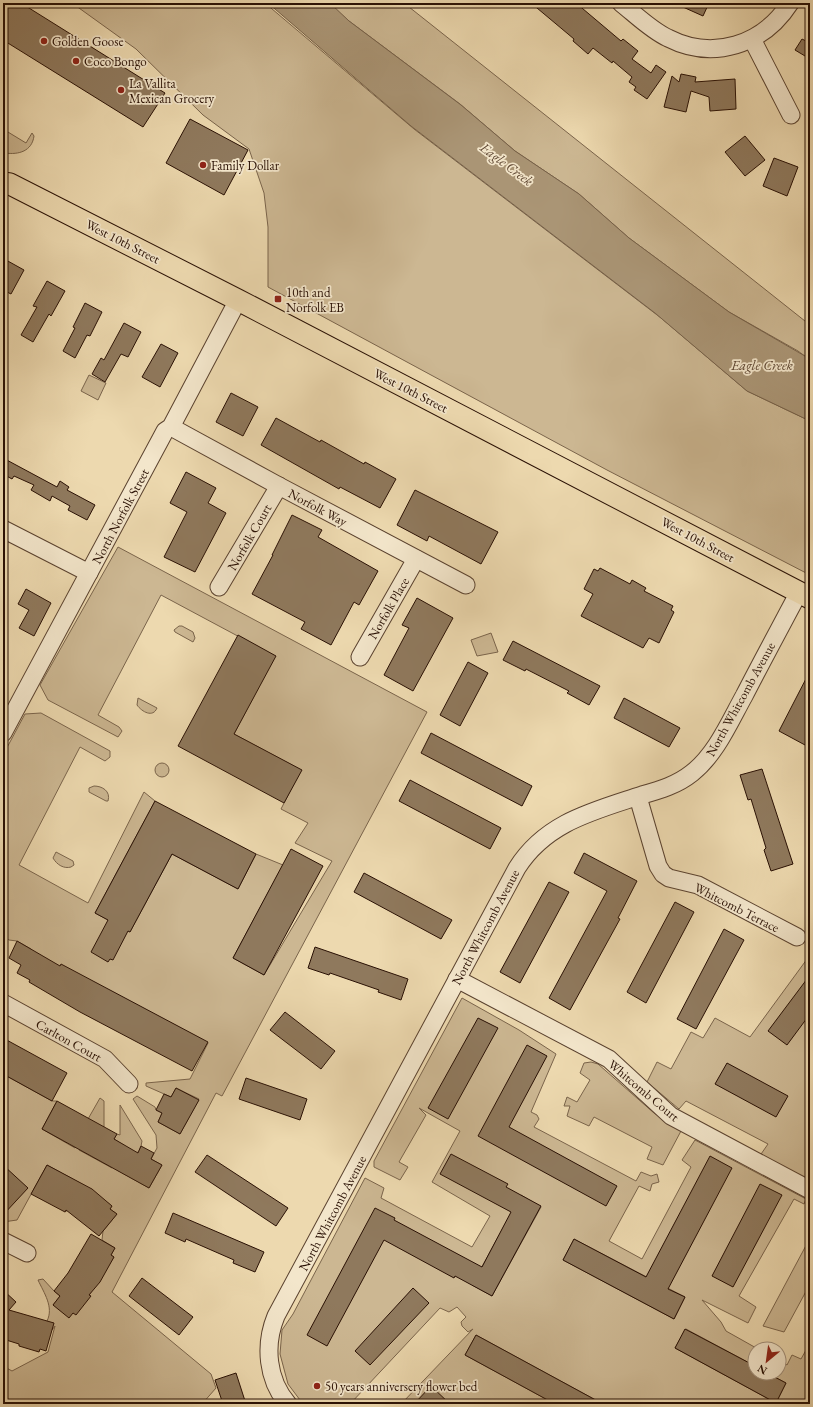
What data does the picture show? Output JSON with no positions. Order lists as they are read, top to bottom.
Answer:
{
  "streets": {
    "main road": ["West 10th Street"],
    "street": [
      "Norfolk Way",
      "North Norfolk Street",
      "Norfolk Court",
      "Norfolk Place",
      "North Whitcomb Avenue",
      "Whitcomb Terrace",
      "Carlton Court",
      "Whitcomb Court"
    ]
  },
  "crossings": [
    ["West 10th Street", "North Norfolk Street"],
    ["West 10th Street", "North Whitcomb Avenue"],
    ["Norfolk Way", "North Norfolk Street"],
    ["Norfolk Way", "Norfolk Court"],
    ["Norfolk Way", "Norfolk Place"],
    ["North Whitcomb Avenue", "Whitcomb Terrace"],
    ["North Whitcomb Avenue", "Whitcomb Court"]
  ],
  "water": ["Eagle Creek"],
  "places": {
    "other": [
      "Golden Goose",
      "Coco Bongo",
      "La Vallita Mexican Grocery",
      "Family Dollar",
      "50 years anniversery flower bed"
    ],
    "transit": ["10th and Norfolk EB"]
  },
  "north": "bottom left"
}
